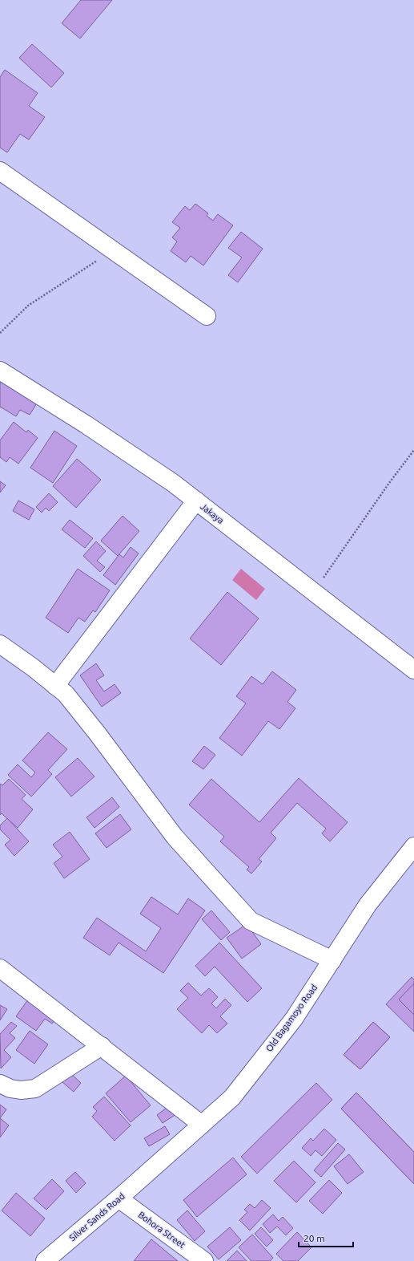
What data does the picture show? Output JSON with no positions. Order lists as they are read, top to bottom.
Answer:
{
  "streets": {
    "street": [
      "Jakaya",
      "Old Bagamoyo Road",
      "Silver Sands Road",
      "Bohora Street"
    ]
  },
  "crossings": [
    ["Old Bagamoyo Road", "Silver Sands Road"],
    ["Silver Sands Road", "Bohora Street"]
  ],
  "scale_bar": "20 m"
}
